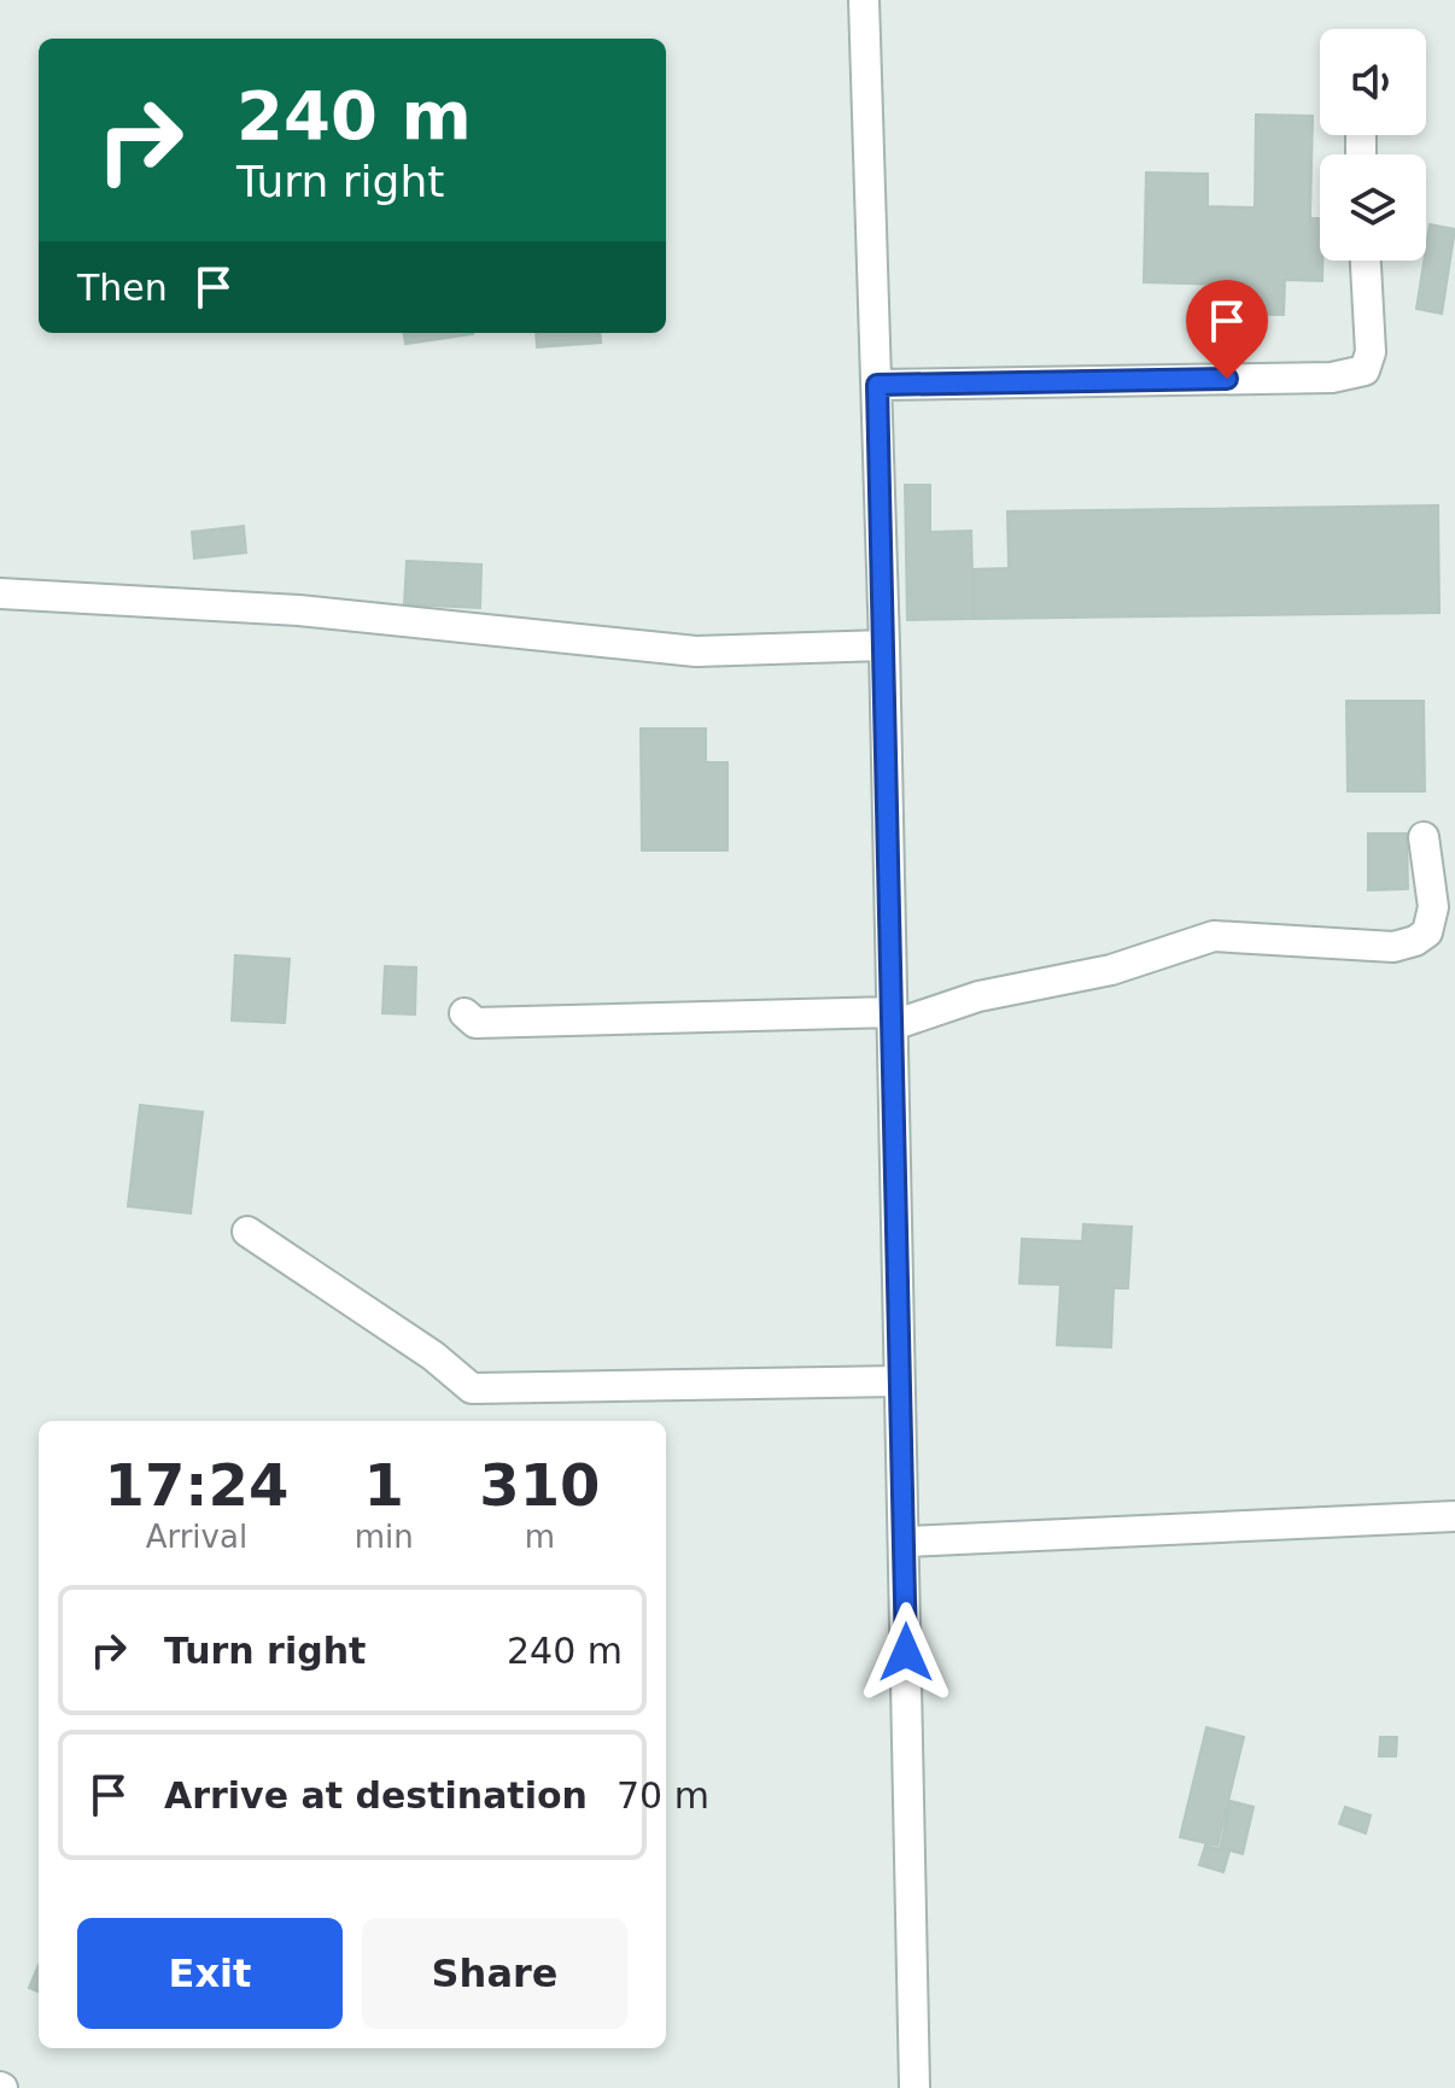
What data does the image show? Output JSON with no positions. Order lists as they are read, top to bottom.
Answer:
{
  "page": {
    "turn": ["240 m", "Turn right"],
    "then": "Then",
    "eta": [
      "17:24",
      "Arrival",
      "1",
      "min",
      "310",
      "m"
    ],
    "list": [
      {
        "name": "Turn right",
        "value": "240 m"
      },
      {
        "name": "Arrive at destination",
        "value": "70 m"
      }
    ],
    "buttons": ["Exit", "Share"]
  }
}
